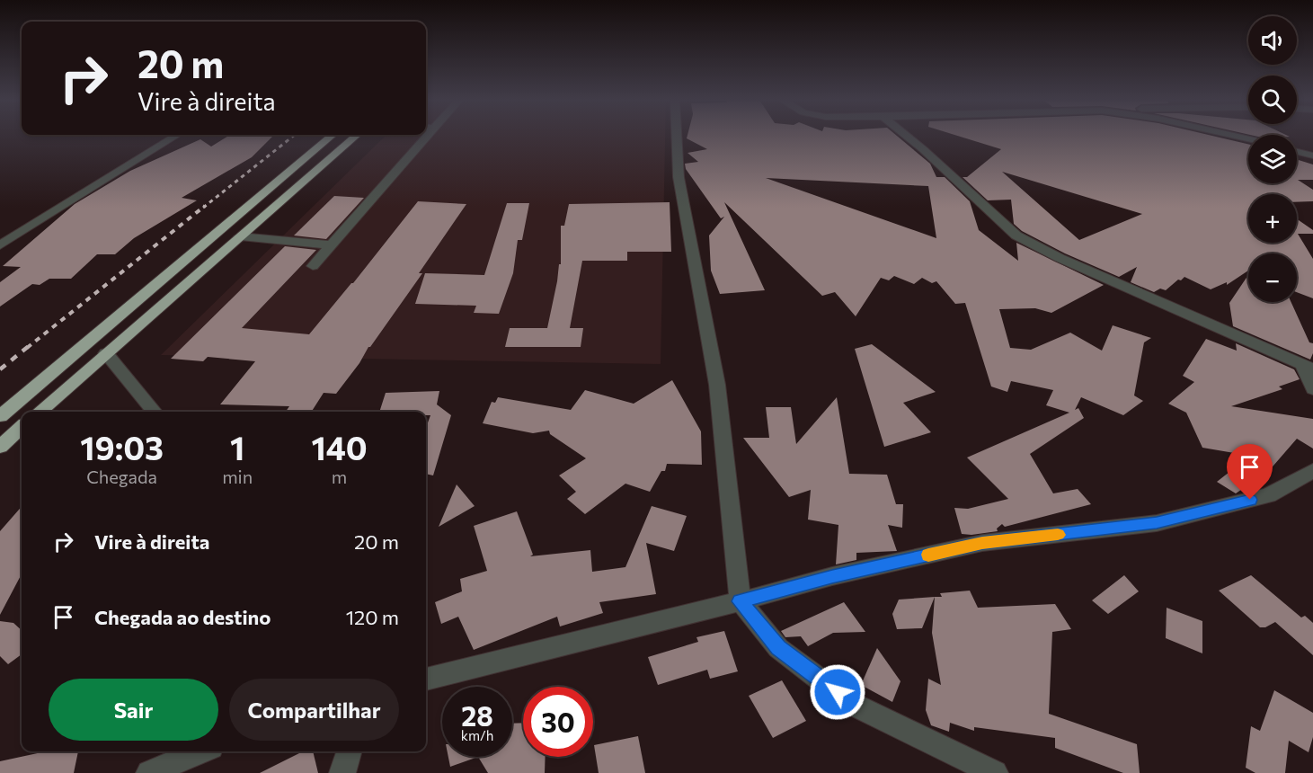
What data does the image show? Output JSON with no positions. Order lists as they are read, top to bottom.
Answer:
{
  "page": {
    "map_buttons": ["+", "−"],
    "turn": ["20 m", "Vire à direita"],
    "eta": [
      "19:03",
      "Chegada",
      "1",
      "min",
      "140",
      "m"
    ],
    "list": [
      {
        "name": "Vire à direita",
        "value": "20 m"
      },
      {
        "name": "Chegada ao destino",
        "value": "120 m"
      }
    ],
    "buttons": ["Sair", "Compartilhar"],
    "speed": "28 km/h",
    "limit": "30"
  }
}
